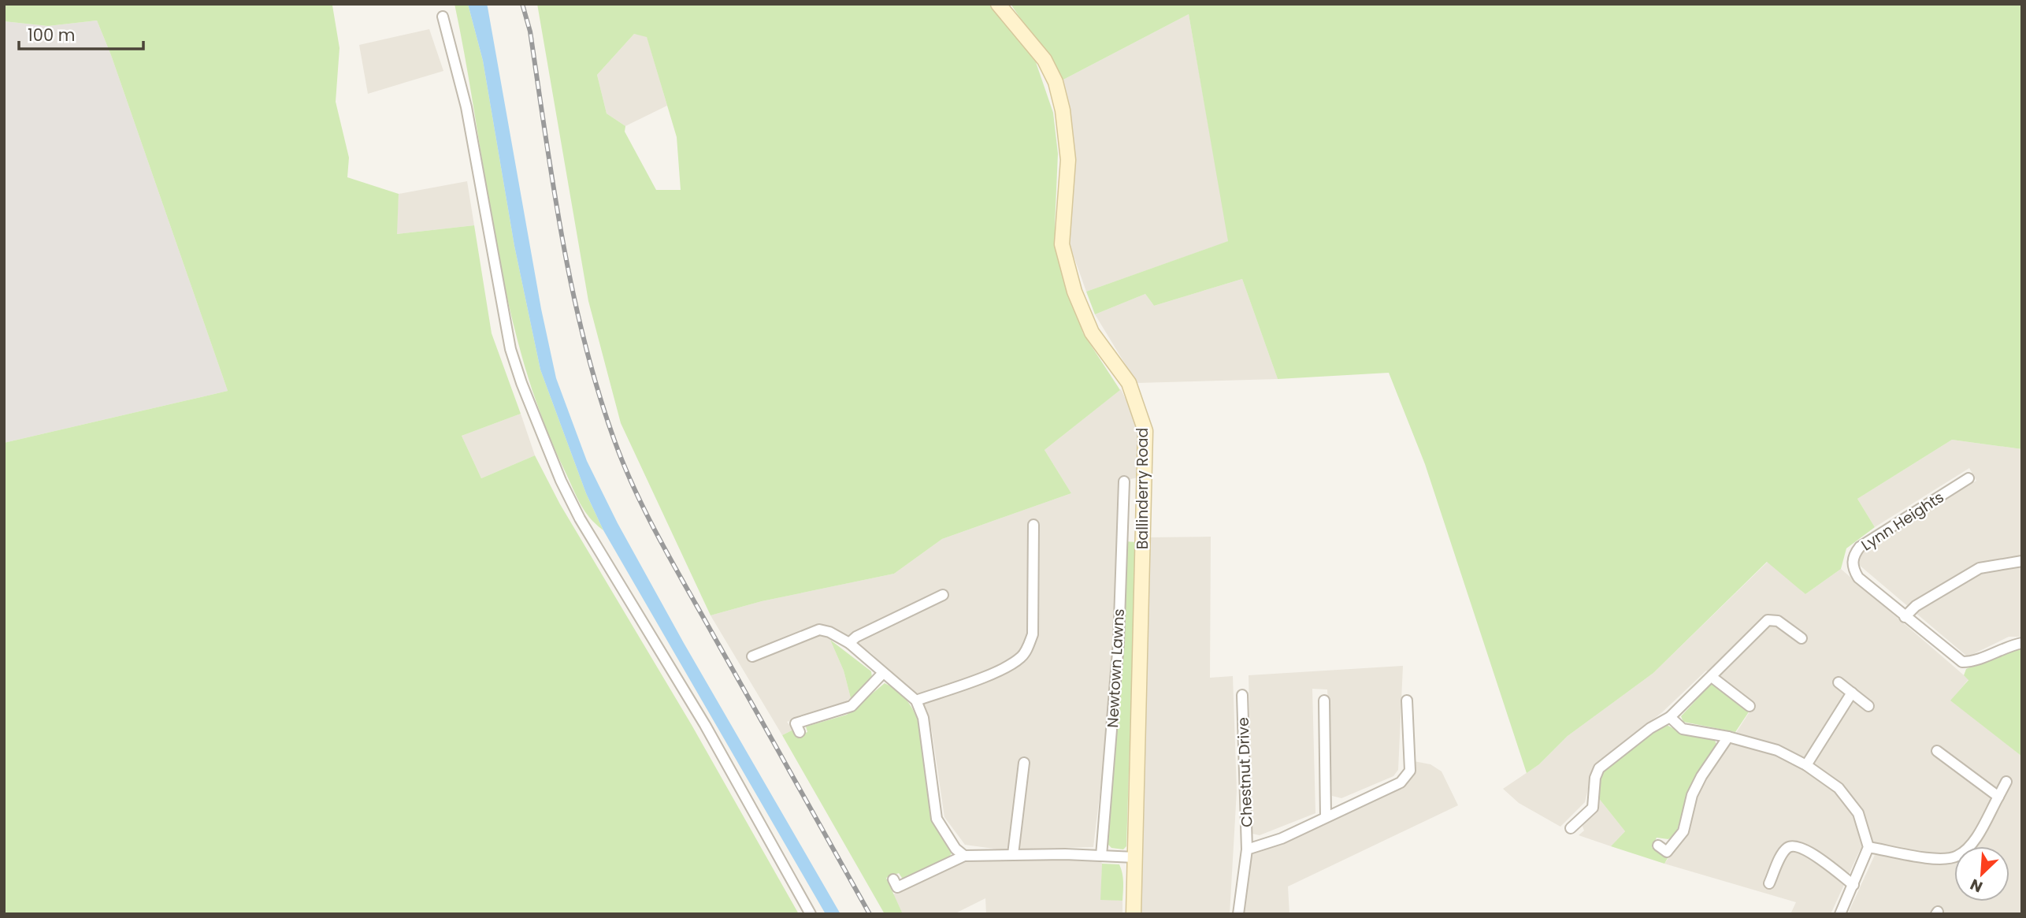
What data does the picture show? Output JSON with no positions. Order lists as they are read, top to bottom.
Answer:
{
  "streets": {
    "street": [
      "Ballinderry Road",
      "Lynn Heights",
      "Newtown Lawns",
      "Chestnut Drive"
    ]
  },
  "scale_bar": "100 m",
  "north": "bottom left"
}
